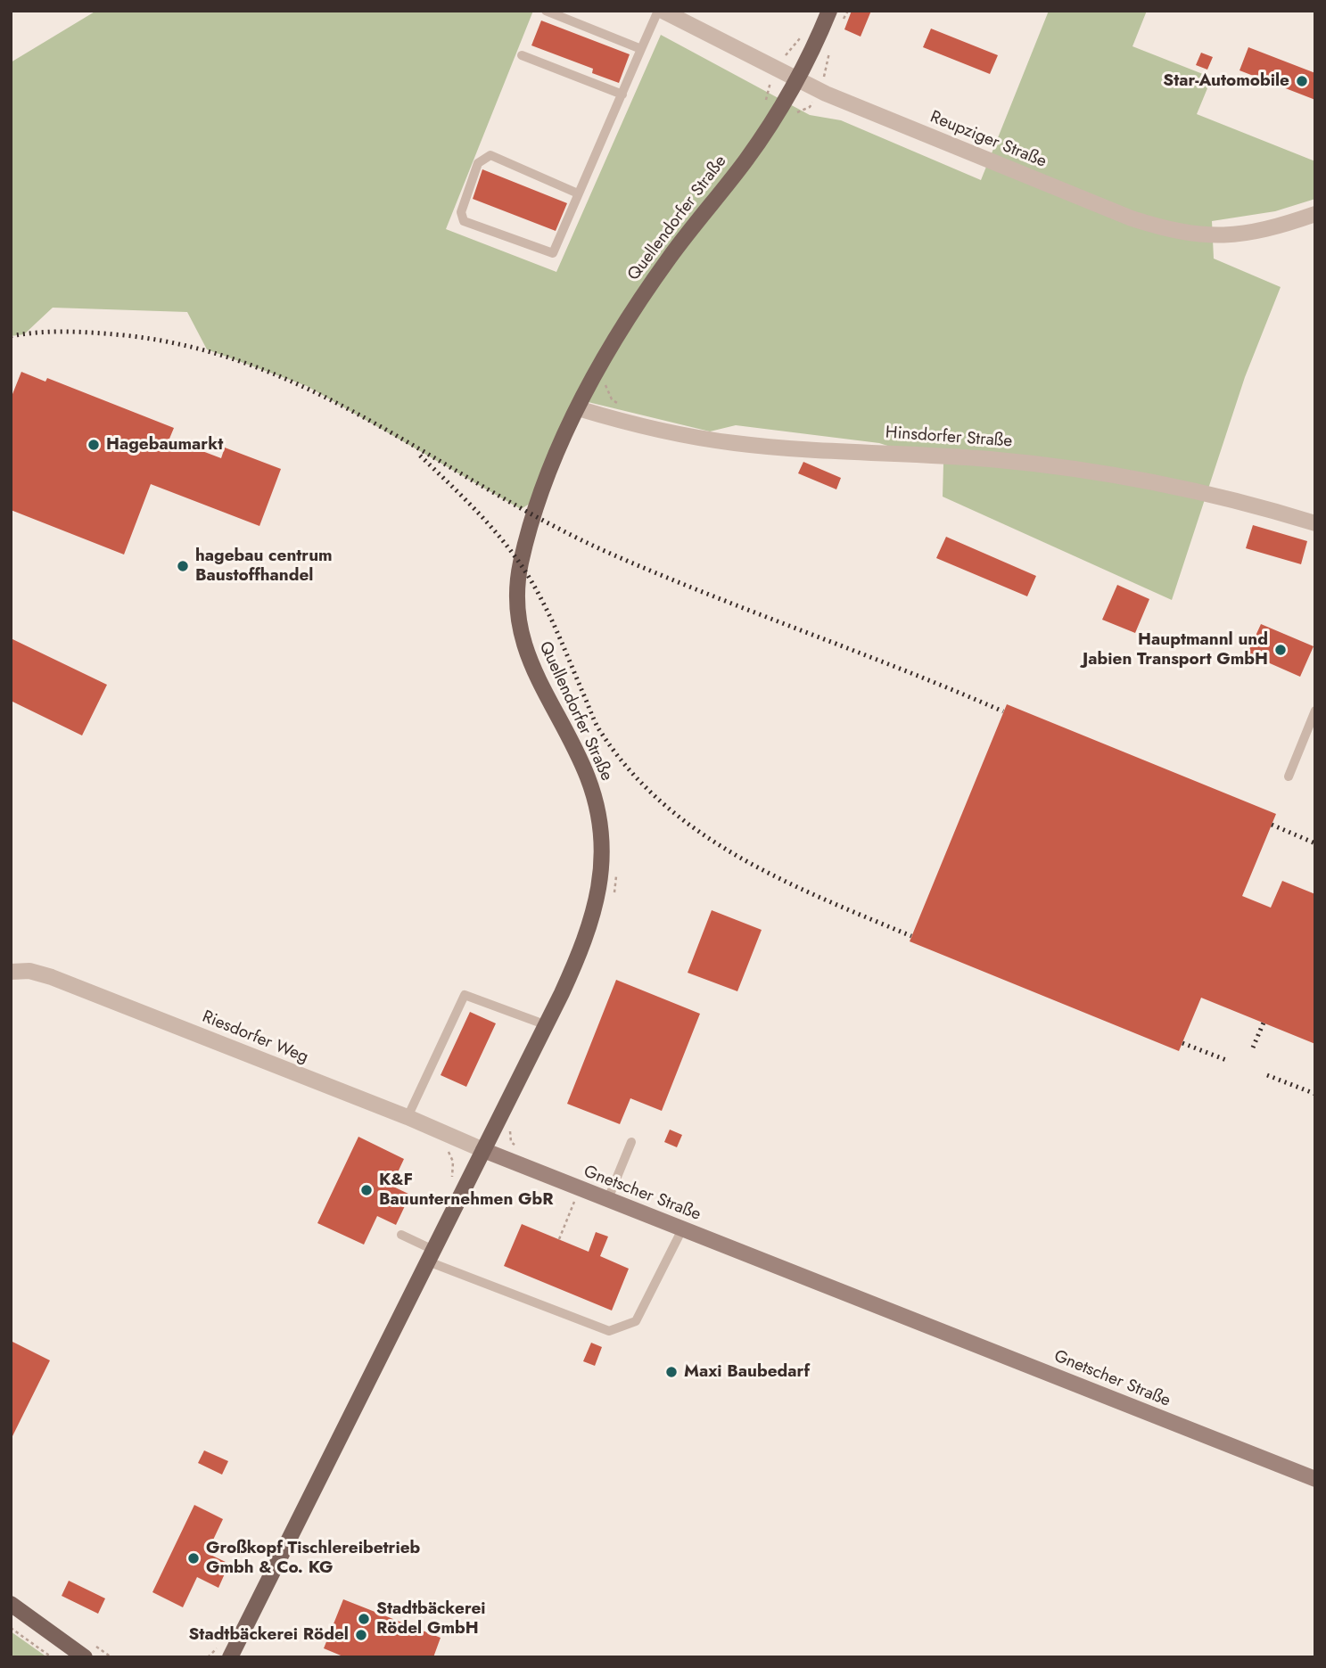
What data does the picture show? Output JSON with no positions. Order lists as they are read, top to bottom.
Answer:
{
  "streets": {
    "main road": ["Quellendorfer Straße", "Gnetscher Straße"],
    "street": ["Reupziger Straße", "Hinsdorfer Straße", "Riesdorfer Weg"]
  },
  "crossings": [
    ["Reupziger Straße", "Quellendorfer Straße"],
    ["Quellendorfer Straße", "Hinsdorfer Straße"],
    ["Quellendorfer Straße", "Riesdorfer Weg"],
    ["Quellendorfer Straße", "Gnetscher Straße"],
    ["Riesdorfer Weg", "Gnetscher Straße"]
  ],
  "places": [
    "Star-Automobile",
    "Hagebaumarkt",
    "hagebau centrum Baustoffhandel",
    "Hauptmannl und Jabien Transport GmbH",
    "K&F Bauunternehmen GbR",
    "Maxi Baubedarf",
    "Großkopf Tischlereibetrieb Gmbh & Co. KG",
    "Stadtbäckerei Rödel GmbH",
    "Stadtbäckerei Rödel"
  ]
}
